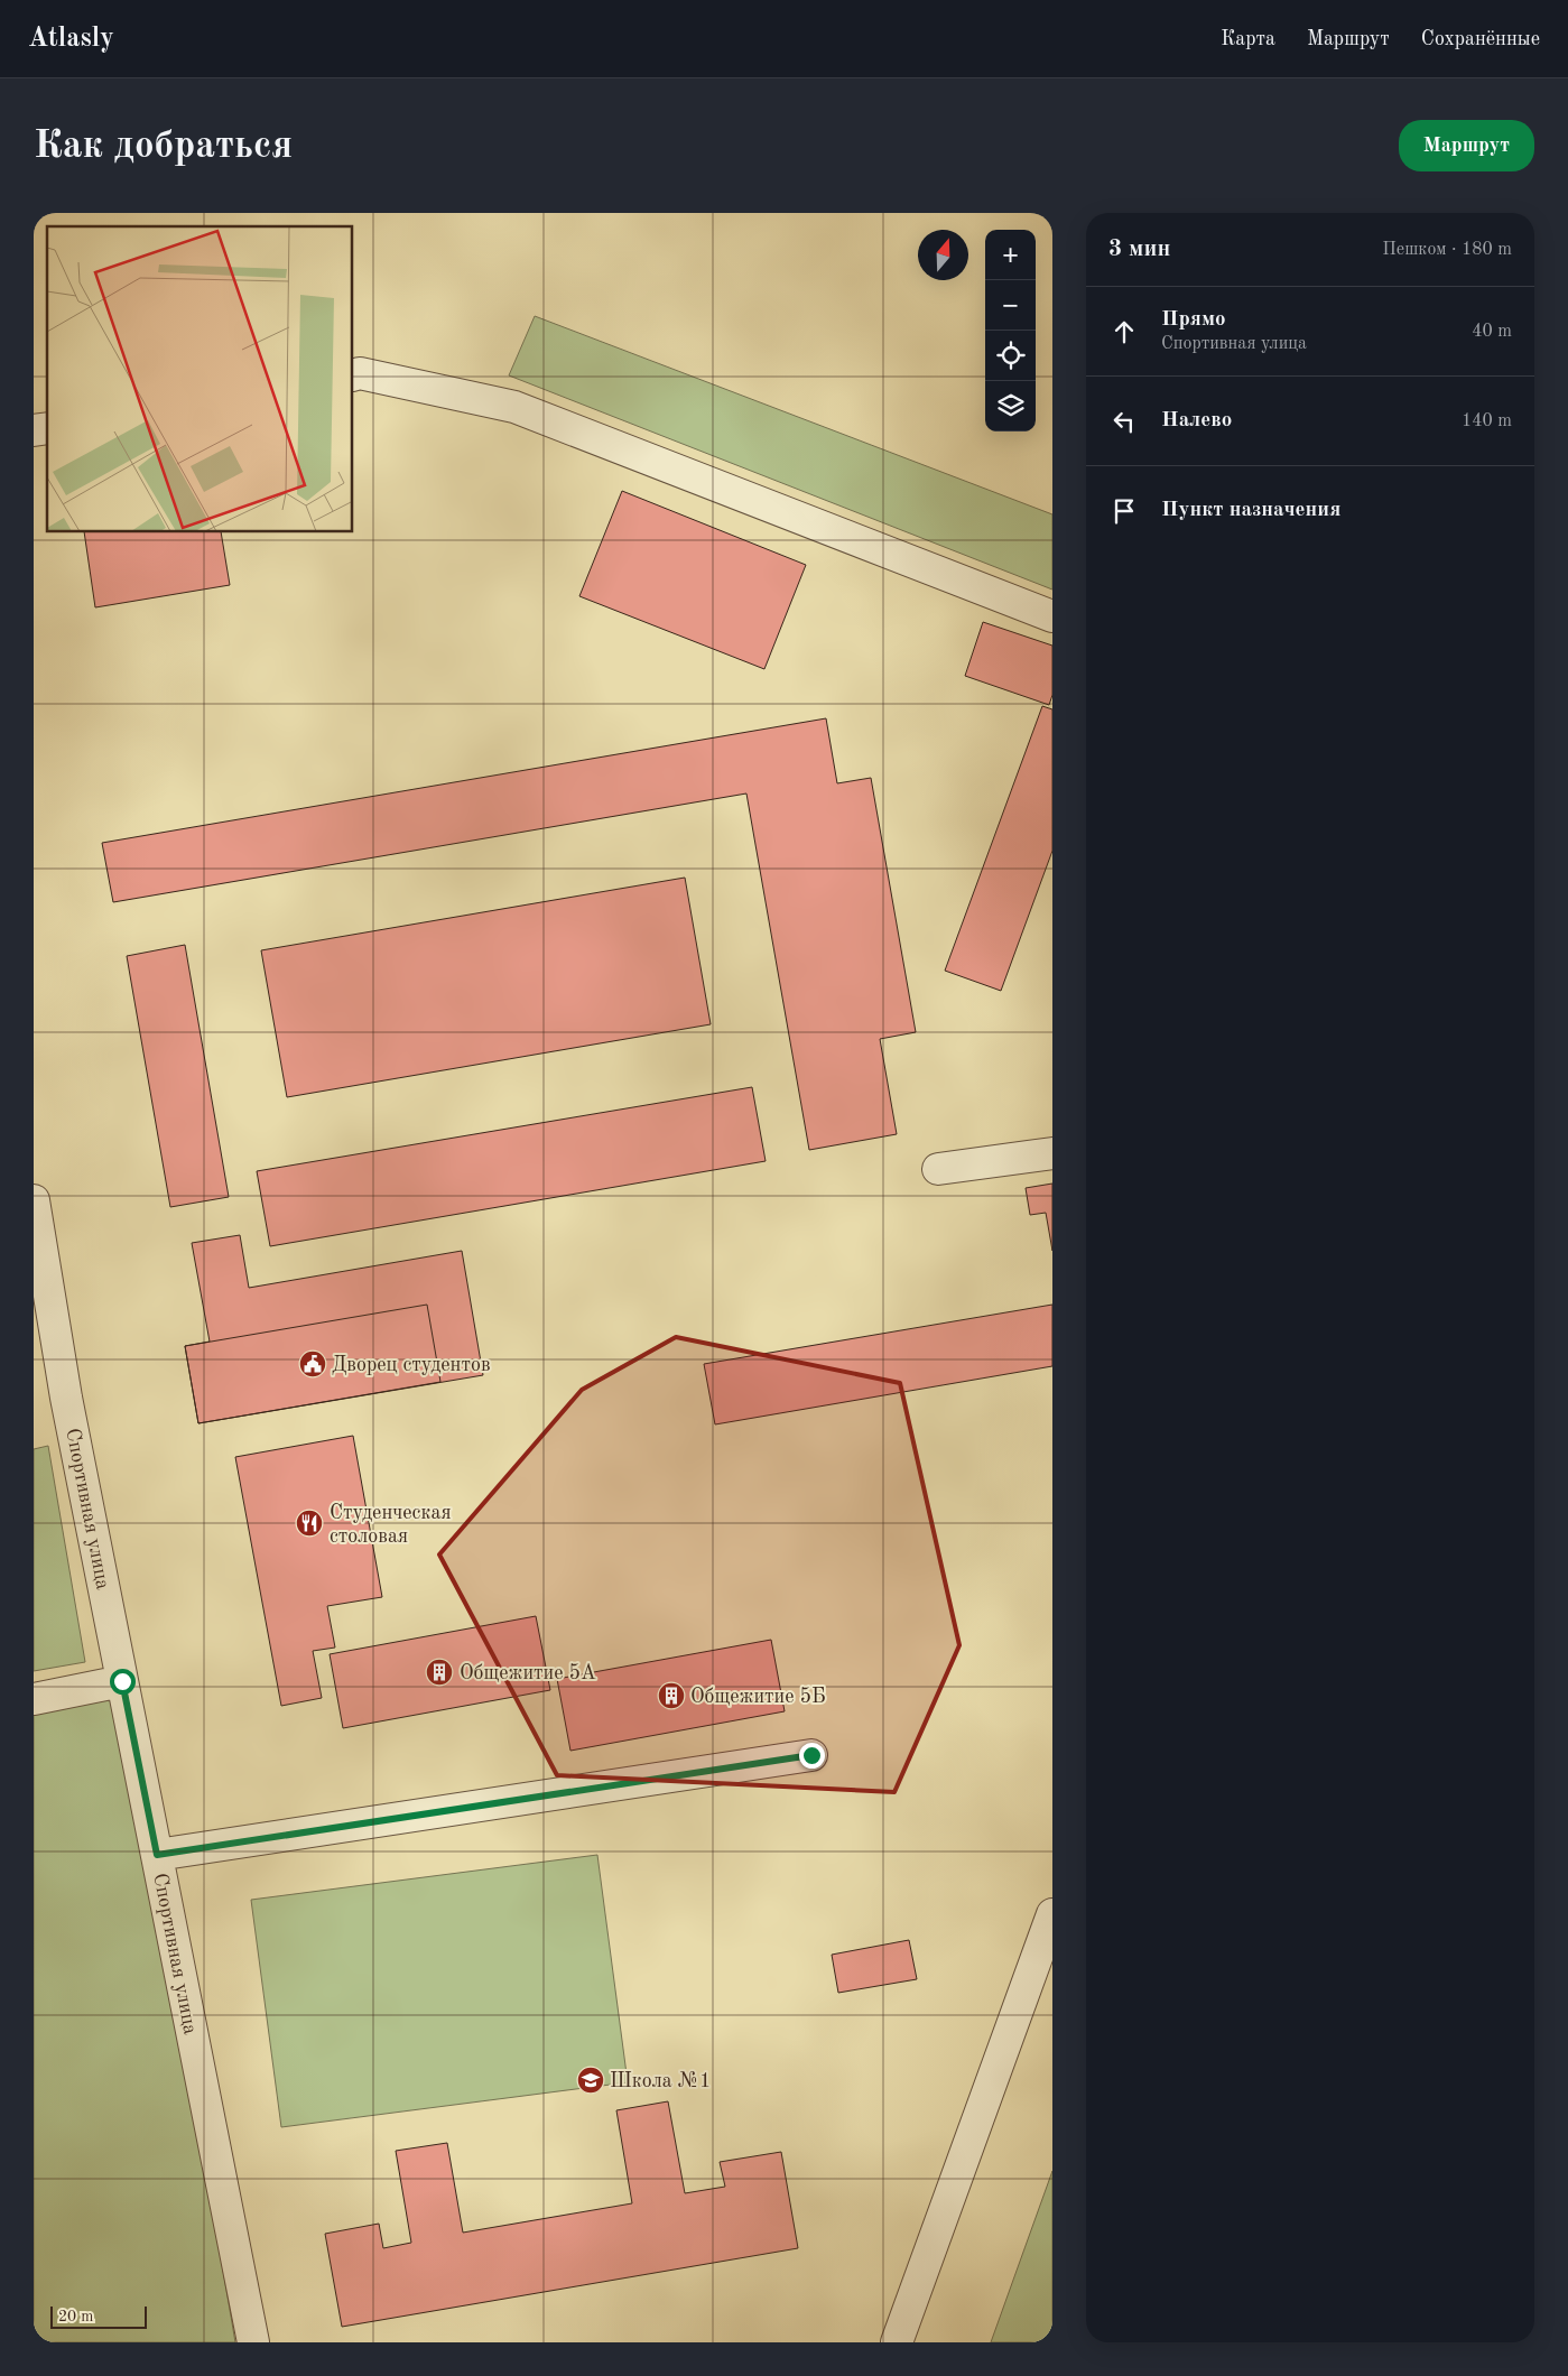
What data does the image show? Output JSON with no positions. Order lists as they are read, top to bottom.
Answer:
{
  "streets": {
    "street": ["Спортивная улица"]
  },
  "places": {
    "public building": ["Дворец студентов"],
    "restaurant": ["Студенческая столовая"],
    "building": ["Общежитие 5А", "Общежитие 5Б"],
    "school or university": ["Школа №1"]
  },
  "scale_bar": "20 m",
  "north": "top",
  "page": {
    "header": "Atlasly",
    "nav": ["Карта", "Маршрут", "Сохранённые"],
    "buttons": "Маршрут",
    "title": "Как добраться",
    "heading": ["3 мин", "Пешком · 180 m"],
    "map_buttons": ["+", "−"],
    "list": [
      ["Прямо", "Спортивная улица", "40 m"],
      ["Налево", "140 m"],
      "Пункт назначения"
    ],
    "scale": "20 m"
  }
}
